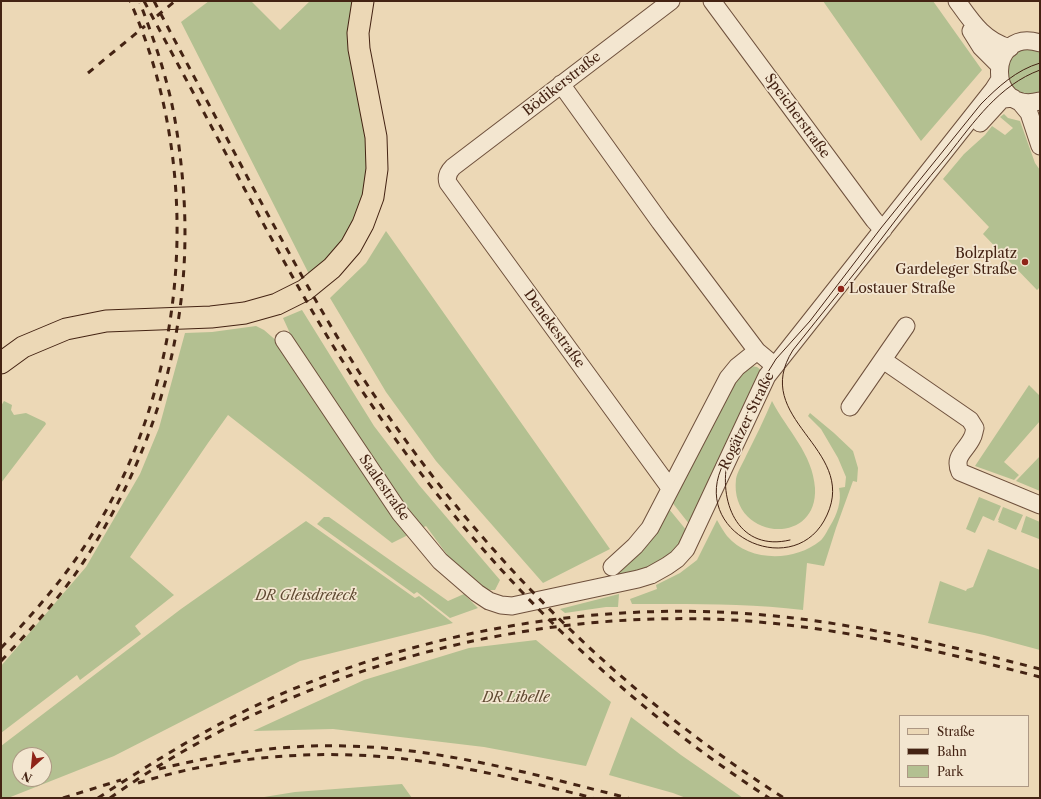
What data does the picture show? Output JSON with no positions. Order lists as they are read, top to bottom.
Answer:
{
  "streets": {
    "street": [
      "Bödikerstraße",
      "Speicherstraße",
      "Denekestraße",
      "Rogätzer Straße",
      "Saalestraße"
    ]
  },
  "crossings": [
    ["Bödikerstraße", "Denekestraße"],
    ["Speicherstraße", "Rogätzer Straße"],
    ["Denekestraße", "Rogätzer Straße"],
    ["Rogätzer Straße", "Saalestraße"]
  ],
  "parks": ["DR Gleisdreieck", "DR Libelle"],
  "places": ["Bolzplatz Gardeleger Straße", "Lostauer Straße"],
  "legend": ["Straße", "Bahn", "Park"],
  "north": "bottom left"
}
